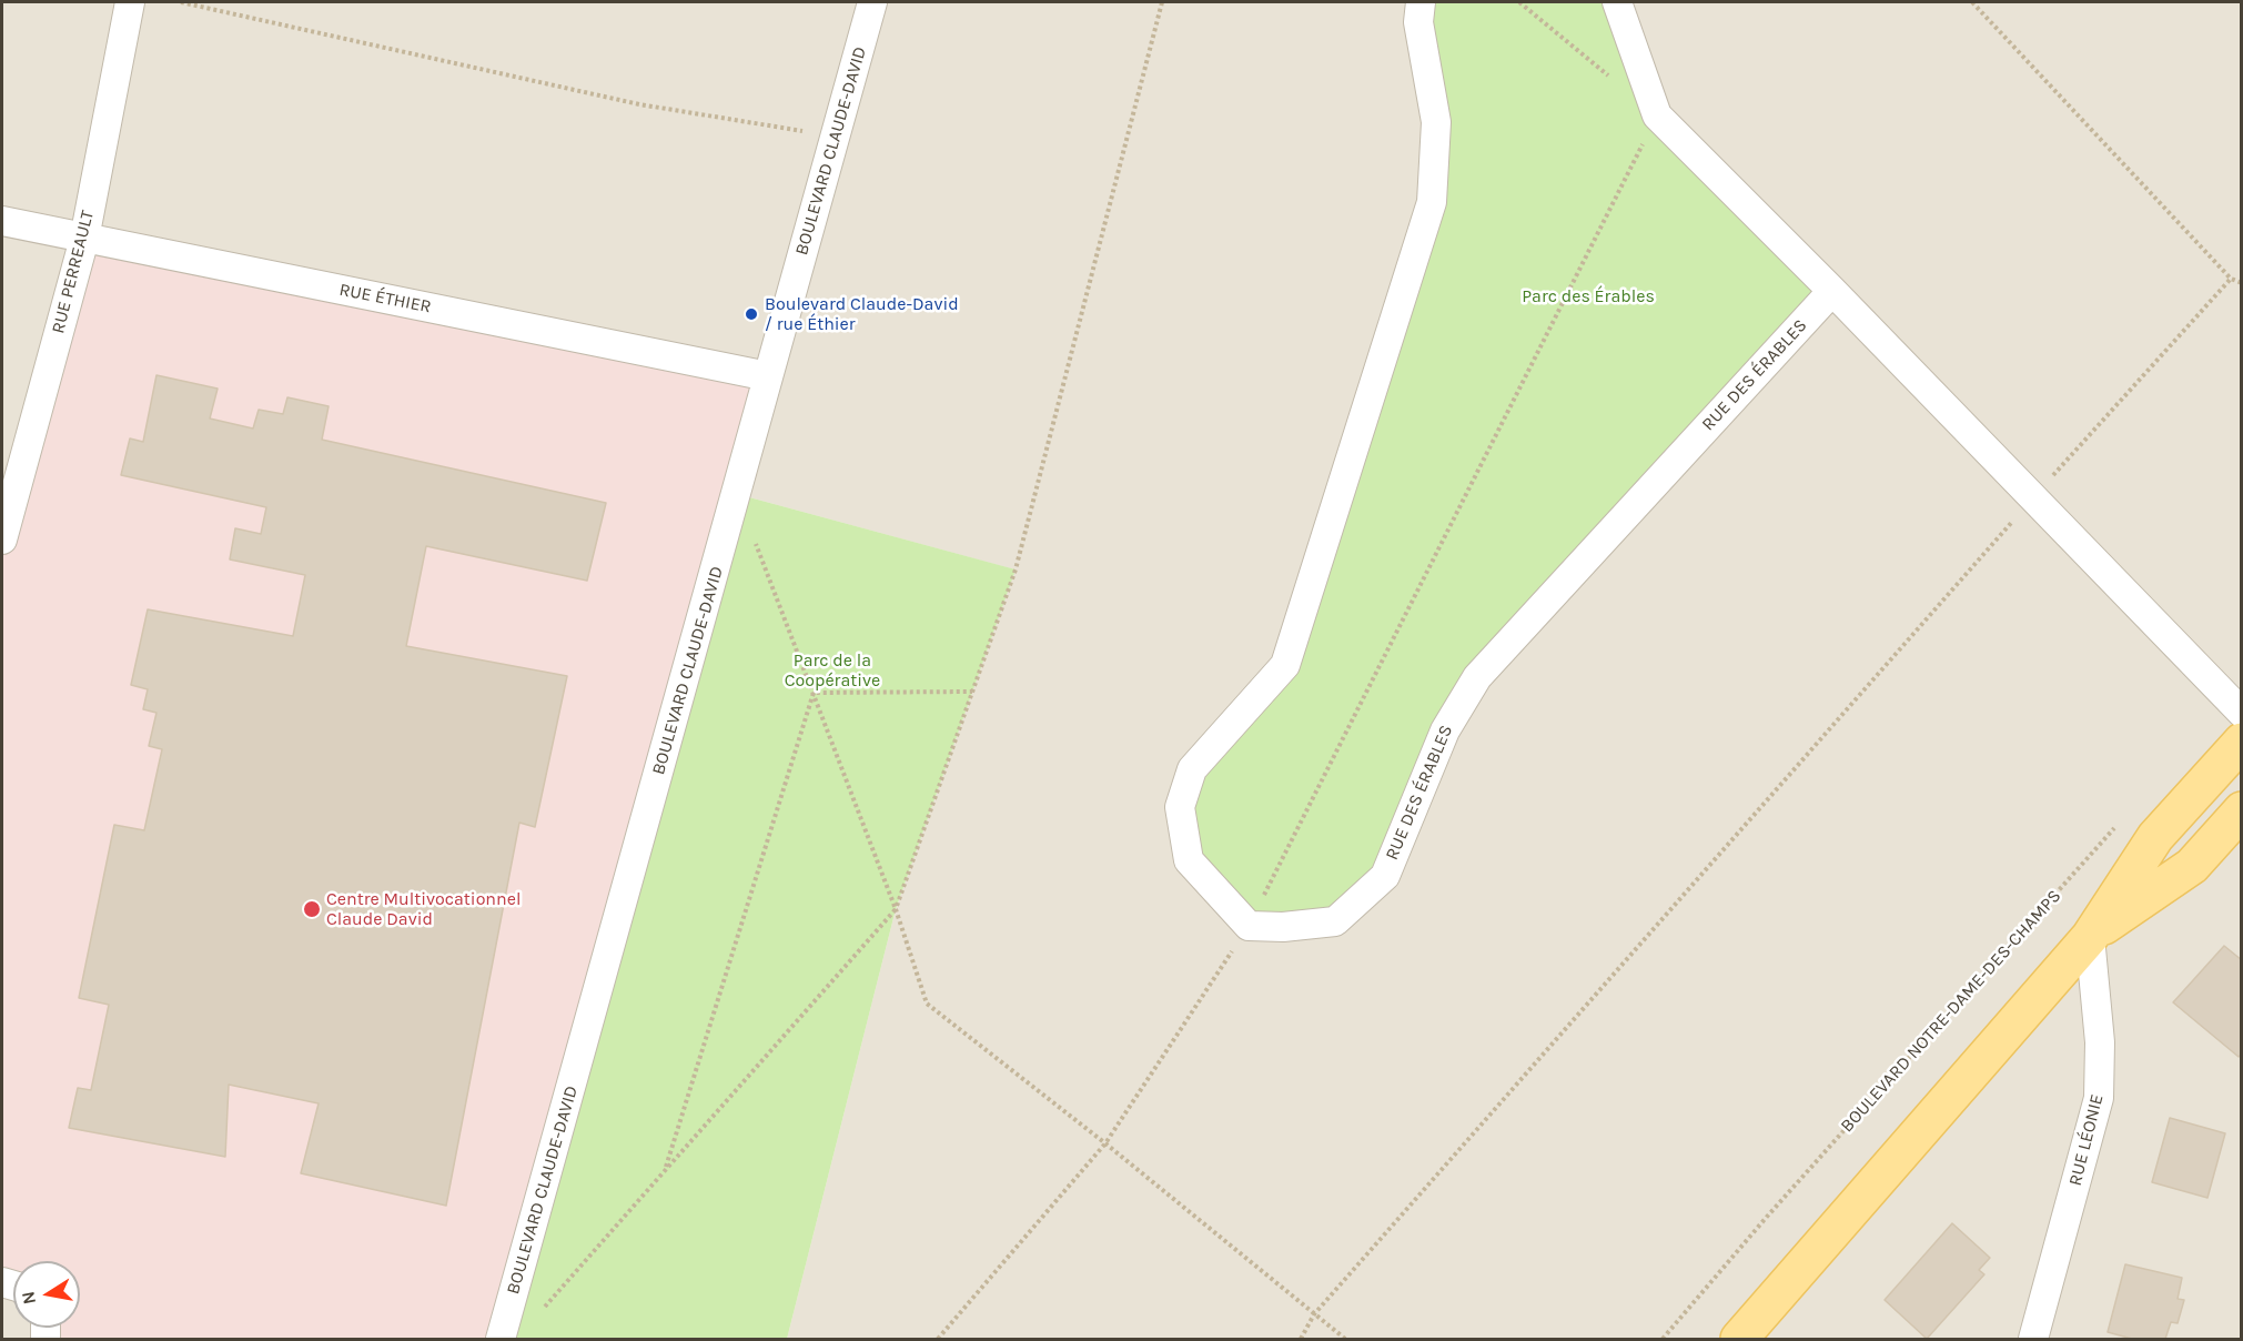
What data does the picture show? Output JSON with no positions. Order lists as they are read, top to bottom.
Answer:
{
  "streets": {
    "street": [
      "BOULEVARD CLAUDE-DAVID",
      "RUE PERREAULT",
      "RUE ÉTHIER",
      "RUE DES ÉRABLES",
      "RUE LÉONIE"
    ],
    "path": ["BOULEVARD NOTRE-DAME-DES-CHAMPS"]
  },
  "crossings": [
    ["BOULEVARD CLAUDE-DAVID", "RUE ÉTHIER"],
    ["RUE PERREAULT", "RUE ÉTHIER"]
  ],
  "parks": ["Parc des Érables", "Parc de la Coopérative"],
  "places": ["Boulevard Claude-David / rue Éthier", "Centre Multivocationnel Claude David"],
  "north": "left"
}
